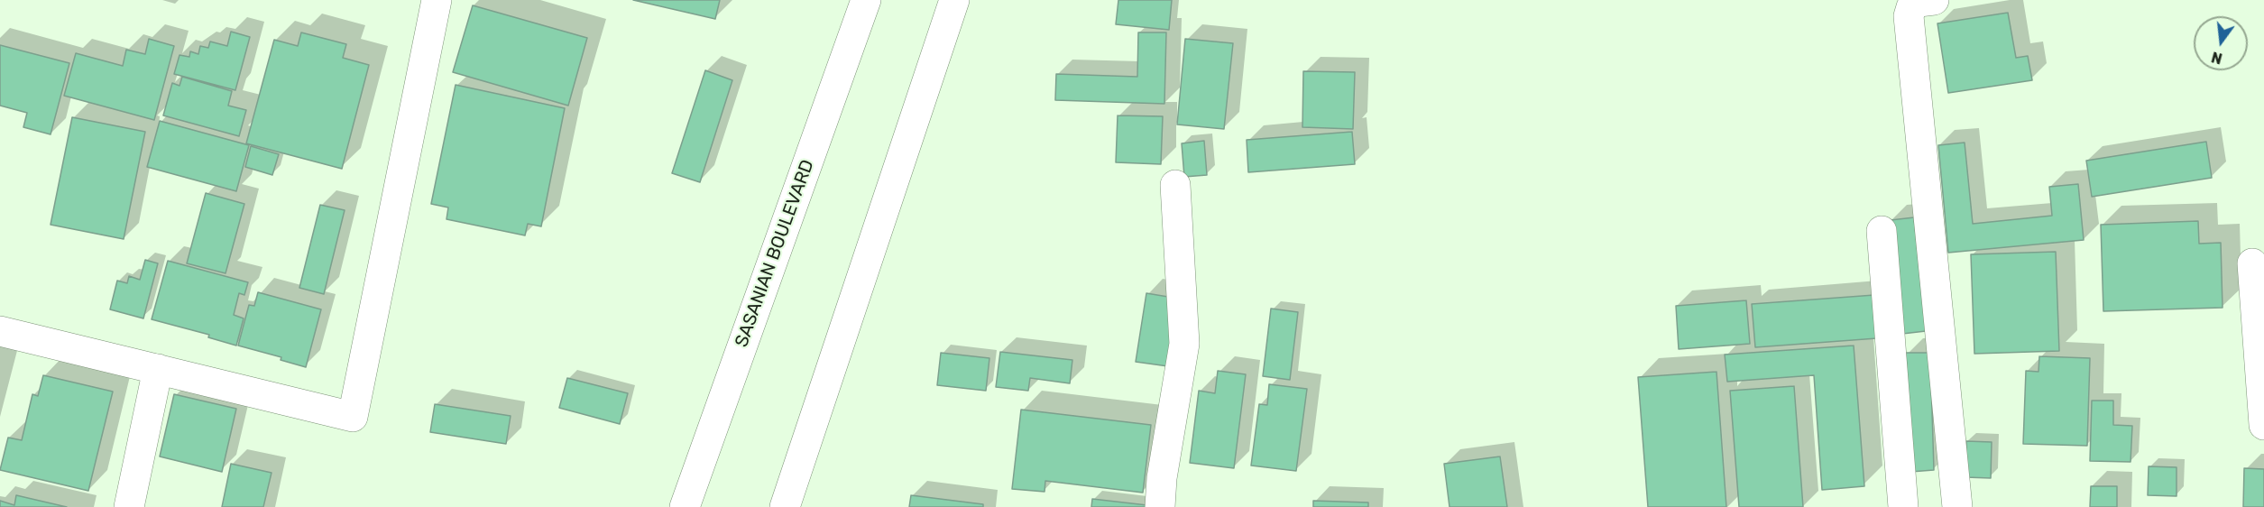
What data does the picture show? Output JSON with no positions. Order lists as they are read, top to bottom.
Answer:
{
  "streets": {
    "main road": ["SASANIAN BOULEVARD"]
  },
  "north": "bottom"
}
